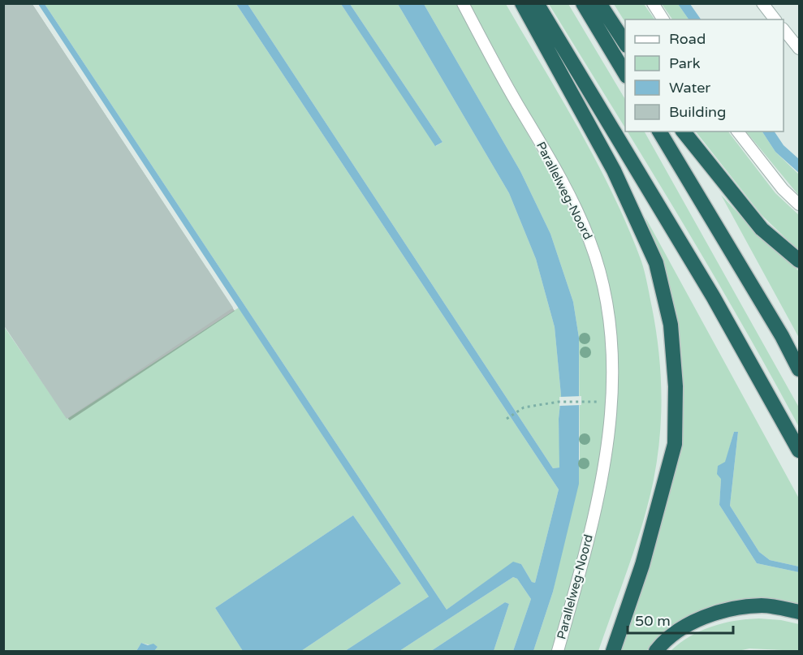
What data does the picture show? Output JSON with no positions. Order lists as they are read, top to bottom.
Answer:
{
  "streets": {
    "street": ["Parallelweg-Noord"]
  },
  "legend": [
    "Road",
    "Park",
    "Water",
    "Building"
  ],
  "scale_bar": "50 m"
}
